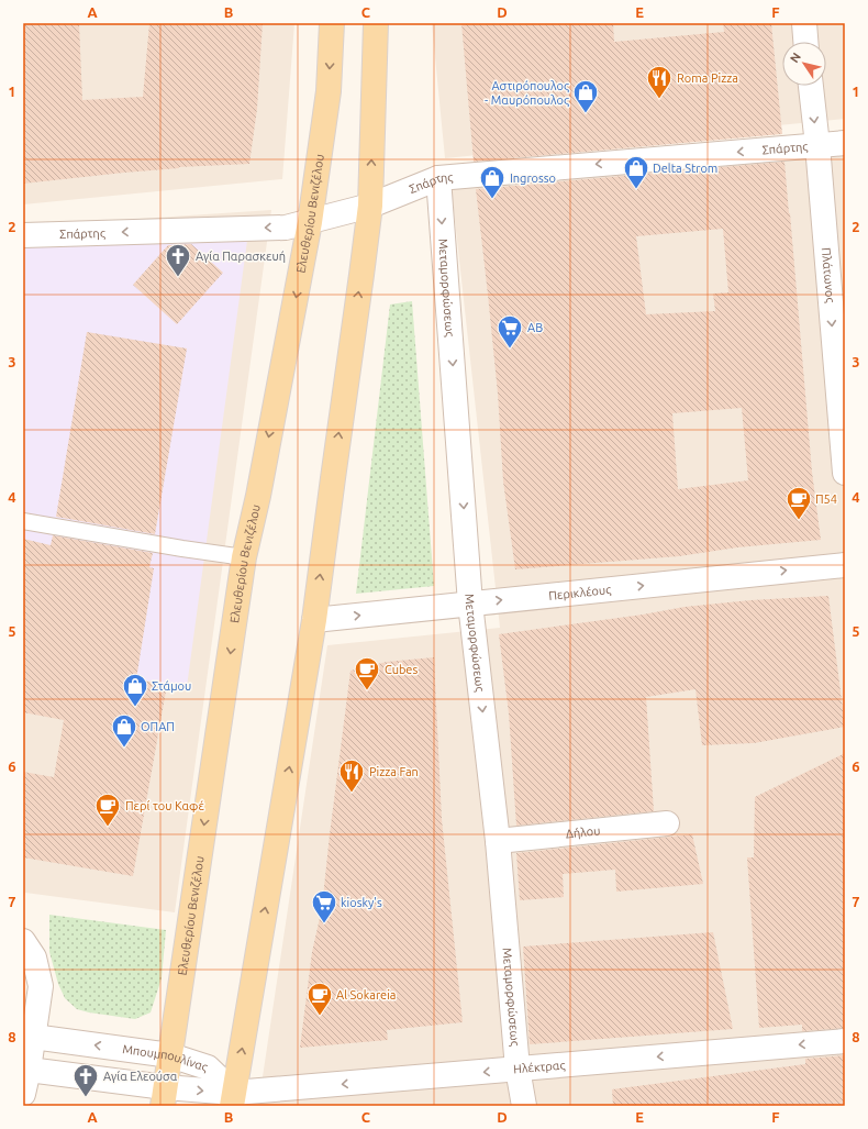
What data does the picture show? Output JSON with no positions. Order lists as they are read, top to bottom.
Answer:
{
  "streets": {
    "main road": ["Ελευθερίου Βενιζέλου"],
    "street": [
      "Σπάρτης",
      "Πλάτωνος",
      "Μεταμορφώσεως",
      "Περικλέους",
      "Δήλου",
      "Μπουμπουλίνας",
      "Ηλέκτρας"
    ]
  },
  "crossings": [
    ["Σπάρτης", "Ελευθερίου Βενιζέλου"],
    ["Σπάρτης", "Πλάτωνος"],
    ["Σπάρτης", "Μεταμορφώσεως"],
    ["Ελευθερίου Βενιζέλου", "Μπουμπουλίνας"],
    ["Μεταμορφώσεως", "Περικλέους"],
    ["Μεταμορφώσεως", "Δήλου"],
    ["Μεταμορφώσεως", "Ηλέκτρας"],
    ["Μπουμπουλίνας", "Ηλέκτρας"]
  ],
  "one_way": [
    "Σπάρτης",
    "Πλάτωνος",
    "Μεταμορφώσεως",
    "Περικλέους",
    "Ηλέκτρας"
  ],
  "places": {
    "restaurant": ["Roma Pizza", "Pizza Fan"],
    "shop": [
      "Αστιρόπουλος - Μαυρόπουλος",
      "Delta Strom",
      "Ingrosso",
      "Στάμου",
      "ΟΠΑΠ"
    ],
    "church": ["Αγία Παρασκευή", "Αγία Ελεούσα"],
    "supermarket": ["AB", "kiosky's"],
    "cafe": [
      "Π54",
      "Cubes",
      "Περί του Καφέ",
      "Al Sokareia"
    ]
  },
  "north": "top left",
  "grid": {
    "columns": [
      "A",
      "B",
      "C",
      "D",
      "E",
      "F"
    ],
    "rows": [
      "1",
      "2",
      "3",
      "4",
      "5",
      "6",
      "7",
      "8"
    ]
  }
}
